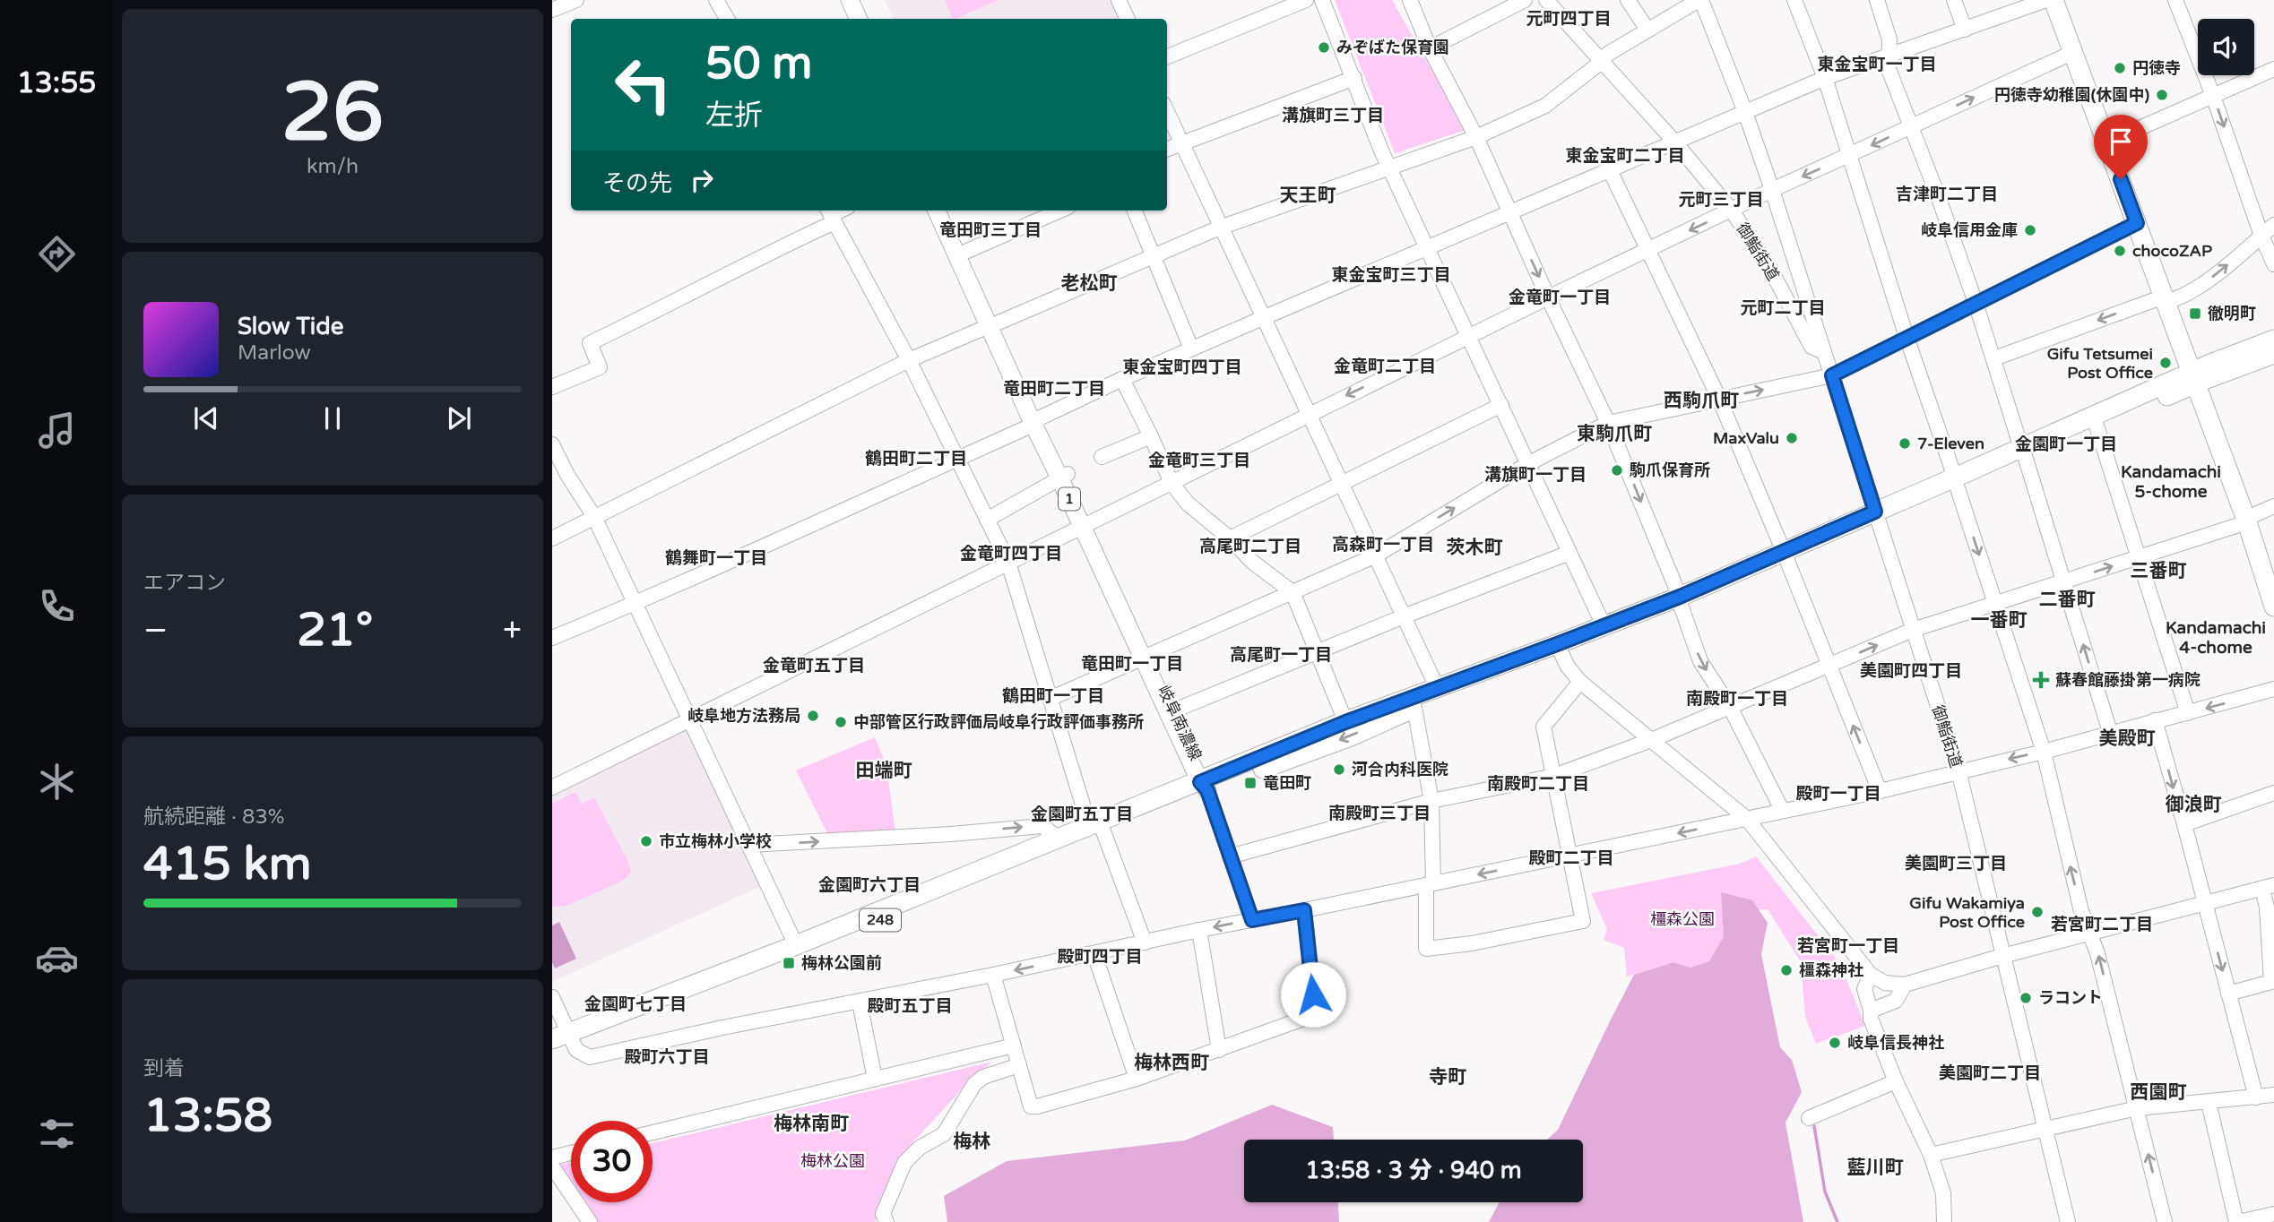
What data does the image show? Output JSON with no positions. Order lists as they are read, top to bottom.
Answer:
{
  "streets": {
    "highway": ["248"],
    "main road": ["1", "岐阜南濃線"],
    "street": ["御鮨街道"]
  },
  "crossings": [
    ["御鮨街道", "248"],
    ["岐阜南濃線", "248"]
  ],
  "districts": [
    "元町四丁目",
    "東金宝町一丁目",
    "溝旗町三丁目",
    "東金宝町二丁目",
    "吉津町二丁目",
    "天王町",
    "元町三丁目",
    "竜田町三丁目",
    "東金宝町三丁目",
    "老松町",
    "金竜町一丁目",
    "元町二丁目",
    "金竜町二丁目",
    "東金宝町四丁目",
    "竜田町二丁目",
    "西駒爪町",
    "東駒爪町",
    "金園町一丁目",
    "鶴田町二丁目",
    "金竜町三丁目",
    "Kandamachi 5-chome",
    "溝旗町一丁目",
    "高森町一丁目",
    "高尾町二丁目",
    "茨木町",
    "金竜町四丁目",
    "鶴舞町一丁目",
    "三番町",
    "二番町",
    "一番町",
    "Kandamachi 4-chome",
    "高尾町一丁目",
    "竜田町一丁目",
    "金竜町五丁目",
    "美園町四丁目",
    "鶴田町一丁目",
    "南殿町一丁目",
    "美殿町",
    "田端町",
    "南殿町二丁目",
    "殿町一丁目",
    "御浪町",
    "南殿町三丁目",
    "金園町五丁目",
    "殿町二丁目",
    "美園町三丁目",
    "金園町六丁目",
    "若宮町二丁目",
    "若宮町一丁目",
    "殿町四丁目",
    "金園町七丁目",
    "殿町五丁目",
    "殿町六丁目",
    "梅林西町",
    "美園町二丁目",
    "寺町",
    "西園町",
    "梅林南町",
    "梅林",
    "藍川町"
  ],
  "parks": ["橿森公園", "梅林公園"],
  "places": {
    "other": [
      "みぞばた保育園",
      "円徳寺",
      "円徳寺幼稚園(休園中)",
      "岐阜信用金庫",
      "chocoZAP",
      "Gifu Tetsumei Post Office",
      "MaxValu",
      "7-Eleven",
      "駒爪保育所",
      "岐阜地方法務局",
      "中部管区行政評価局岐阜行政評価事務所",
      "河合内科医院",
      "市立梅林小学校",
      "Gifu Wakamiya Post Office",
      "橿森神社",
      "ラコント",
      "岐阜信長神社"
    ],
    "transit": ["徹明町", "竜田町", "梅林公園前"],
    "health": ["蘇春館藤掛第一病院"]
  },
  "page": {
    "tabs": "13:55",
    "tile": [
      ["26", "km/h"],
      "エアコン",
      ["航続距離 · 83%", "415 km"],
      ["到着", "13:58"]
    ],
    "turn": ["50 m", "左折"],
    "then": "その先",
    "song": ["Slow Tide", "Marlow"],
    "heat": ["−", "21°", "+"],
    "limit": "30",
    "trip": "13:58 · 3 分 · 940 m"
  }
}
